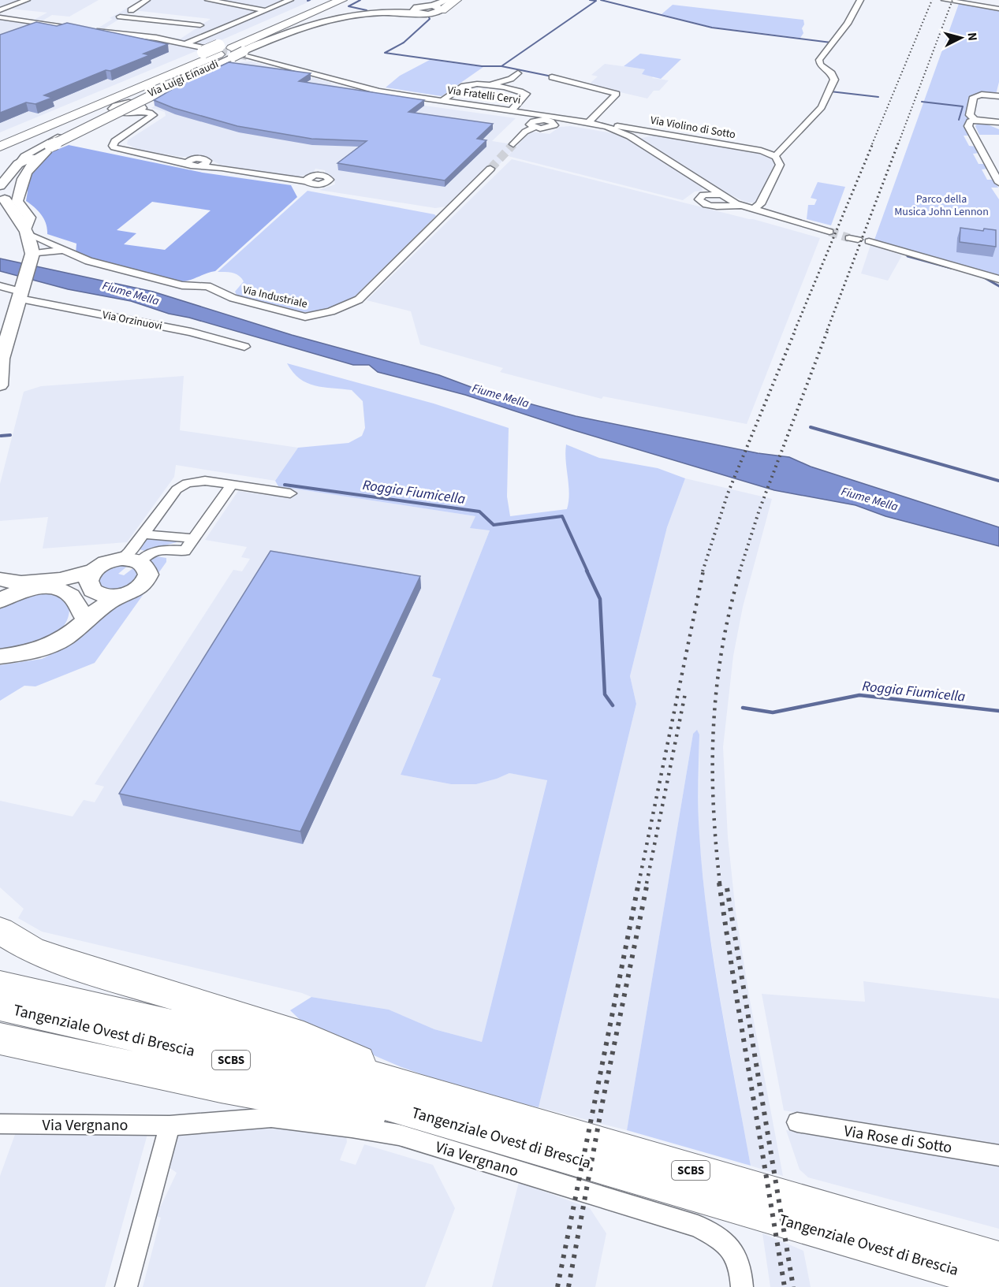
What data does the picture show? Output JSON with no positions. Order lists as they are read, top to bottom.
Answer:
{
  "streets": {
    "highway": ["Tangenziale Ovest di Brescia", "SCBS"],
    "street": [
      "Via Luigi Einaudi",
      "Via Fratelli Cervi",
      "Via Violino di Sotto",
      "Via Industriale",
      "Via Orzinuovi",
      "Via Vergnano",
      "Via Rose di Sotto"
    ]
  },
  "crossings": [
    ["Via Luigi Einaudi", "Via Industriale"],
    ["Via Fratelli Cervi", "Via Violino di Sotto"]
  ],
  "water": ["Fiume Mella", "Roggia Fiumicella"],
  "parks": ["Parco della Musica John Lennon"],
  "north": "right"
}
